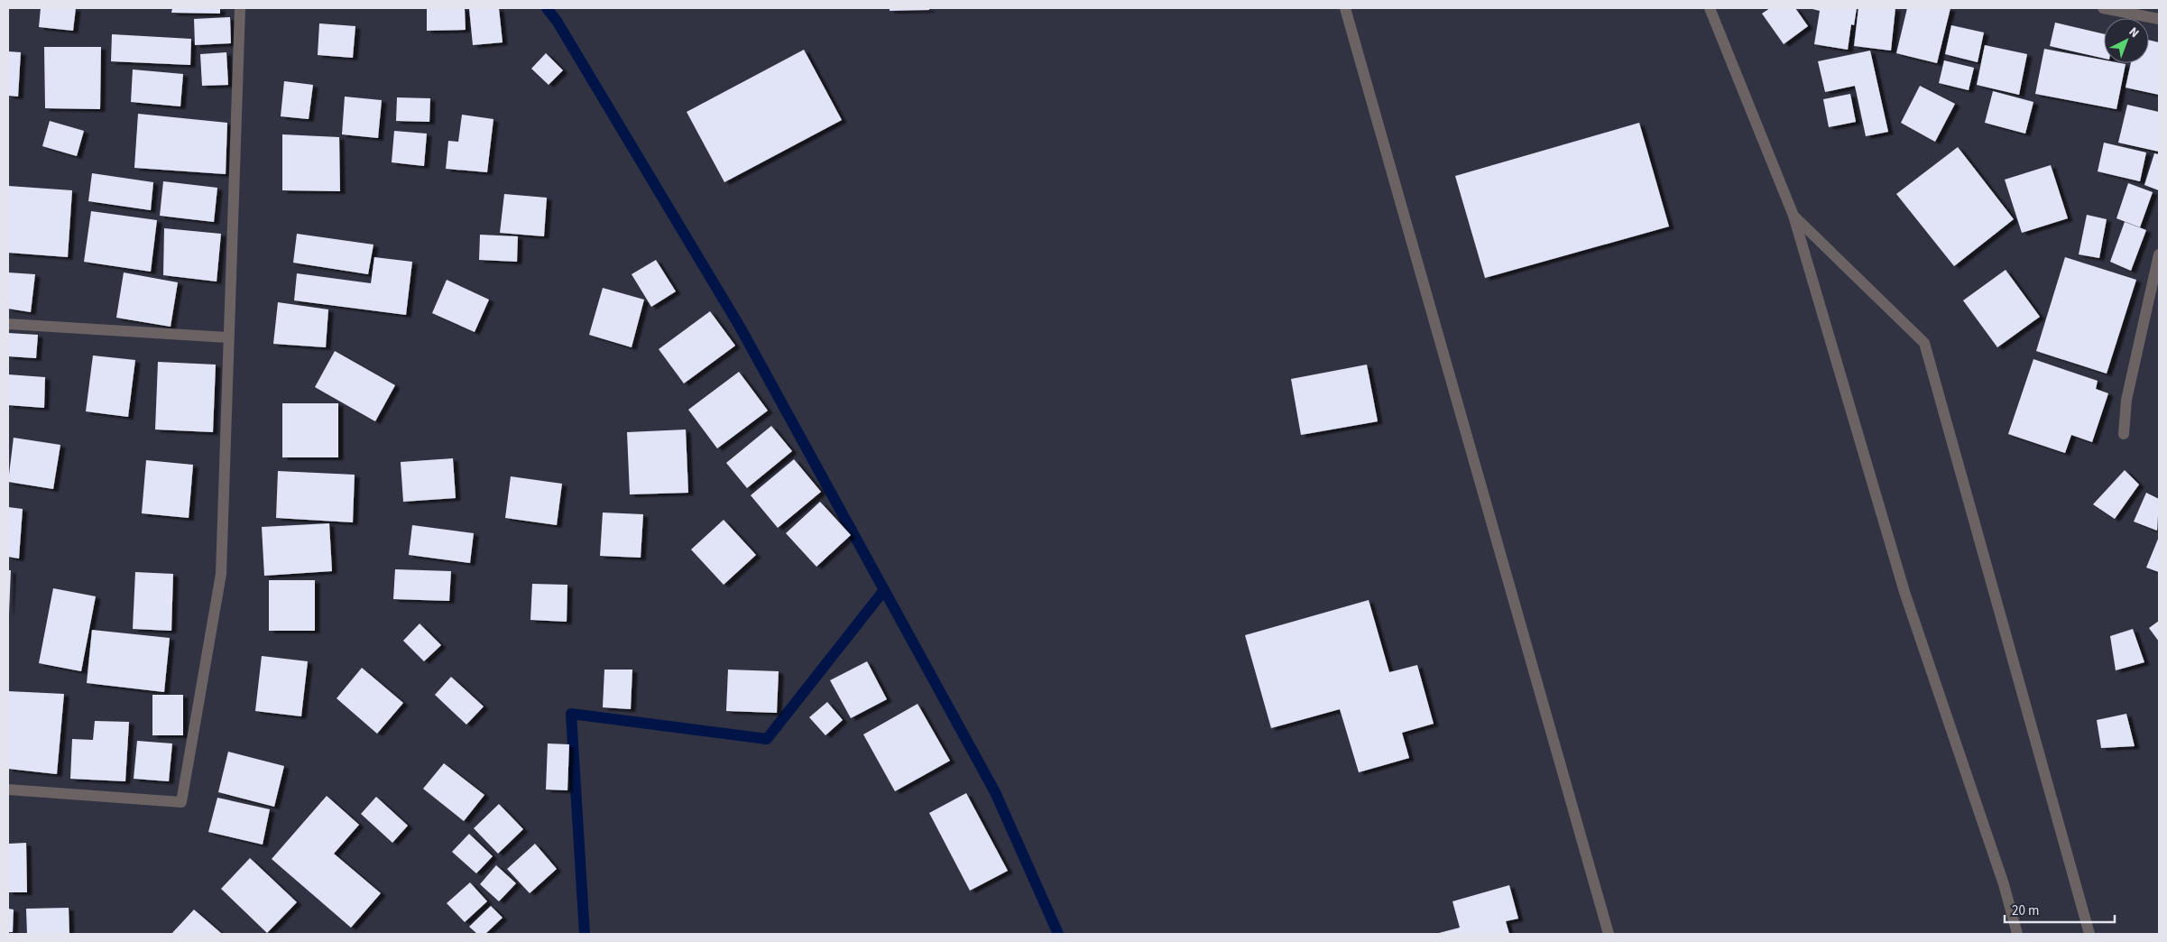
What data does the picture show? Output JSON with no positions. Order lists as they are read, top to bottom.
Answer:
{
  "scale_bar": "20 m",
  "north": "top right"
}
